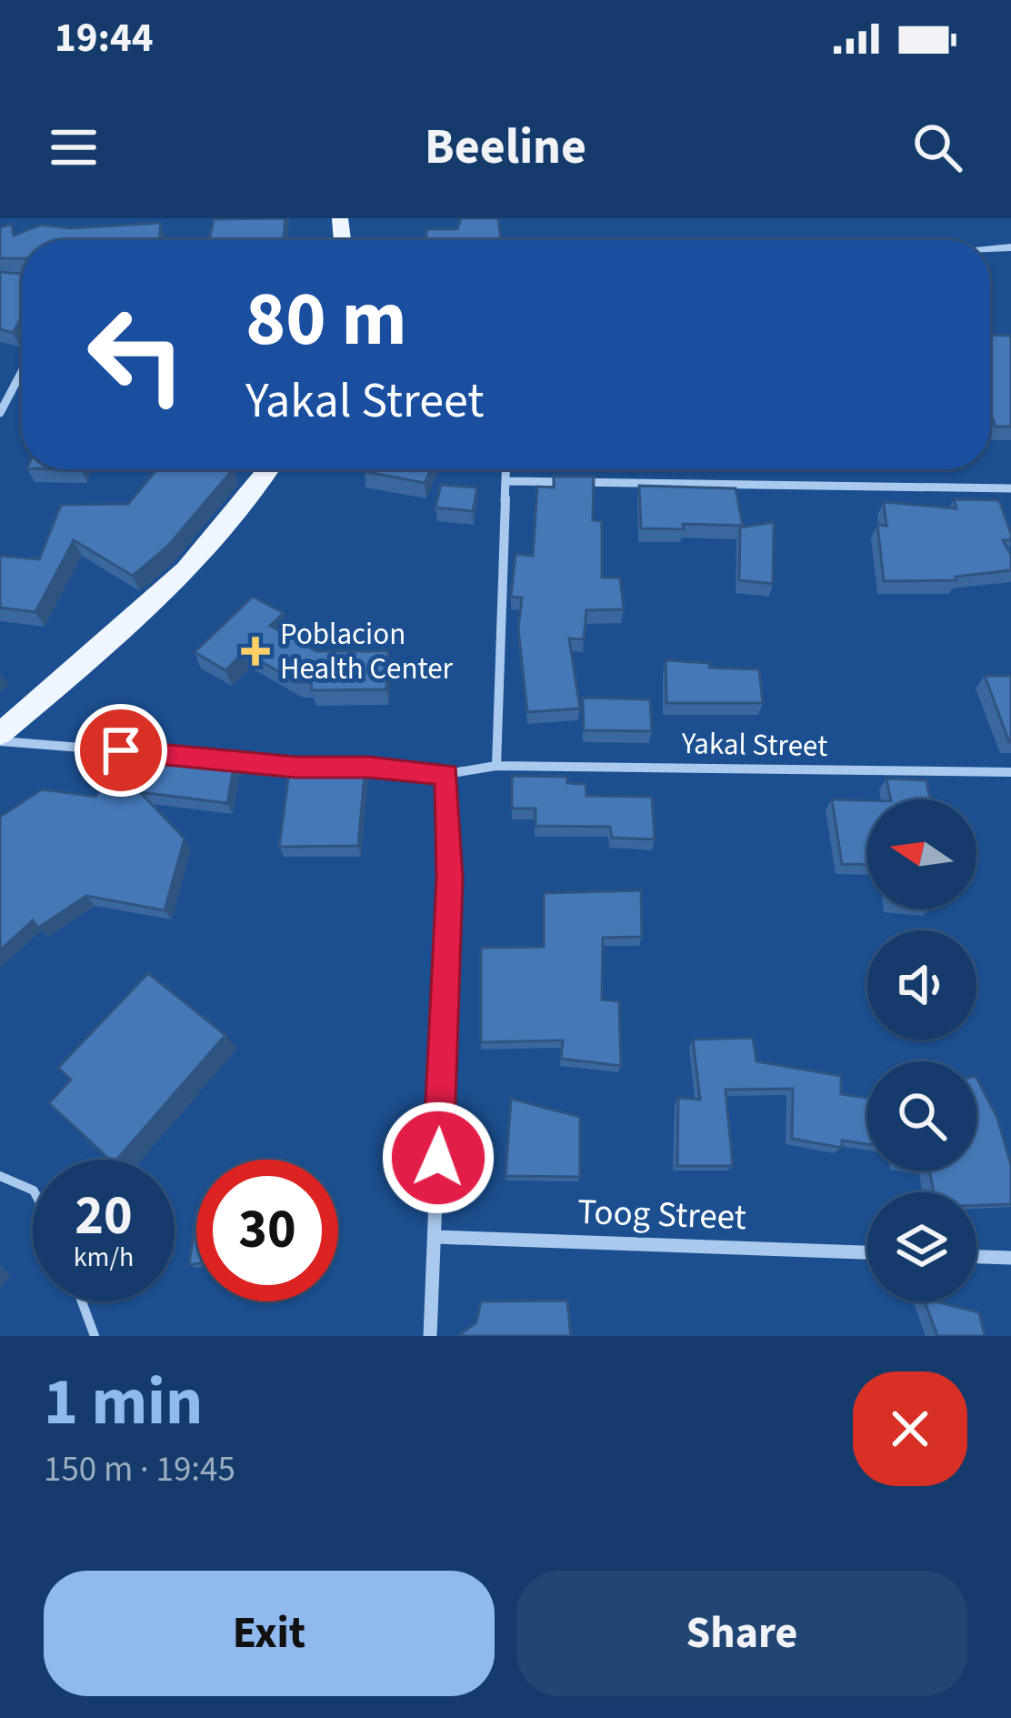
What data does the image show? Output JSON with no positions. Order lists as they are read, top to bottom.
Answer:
{
  "streets": {
    "street": ["Yakal Street", "Toog Street"]
  },
  "places": {
    "health": ["Poblacion Health Center"]
  },
  "north": "left",
  "page": {
    "status": "19:44",
    "header": "Beeline",
    "turn": ["80 m", "Yakal Street"],
    "speed": "20 km/h",
    "limit": "30",
    "heading": ["1 min", "150 m · 19:45"],
    "buttons": ["Exit", "Share"]
  }
}
